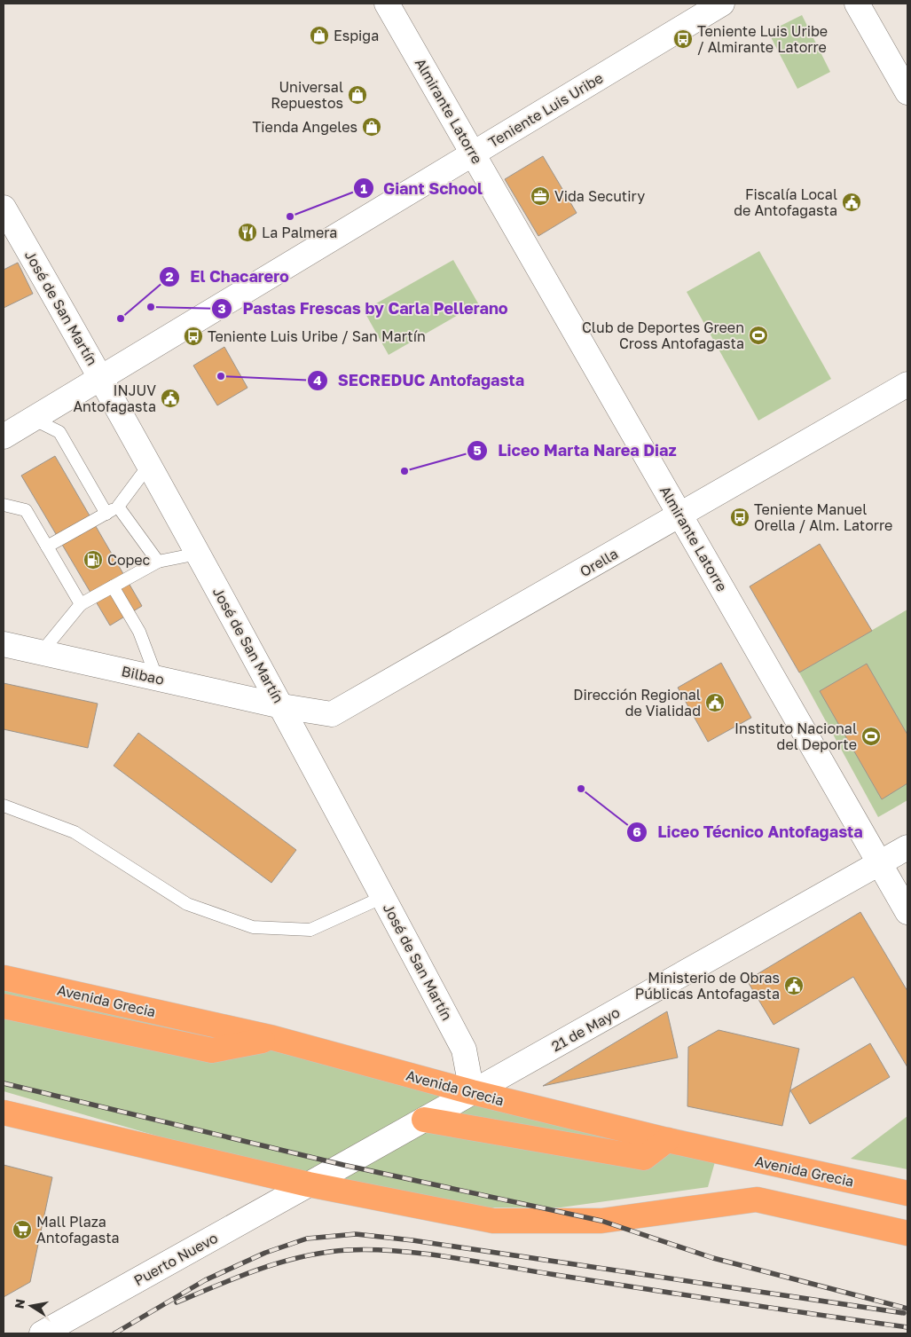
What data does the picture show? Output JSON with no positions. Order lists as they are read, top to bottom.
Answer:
{
  "streets": {
    "highway": ["Avenida Grecia"],
    "street": [
      "Teniente Luis Uribe",
      "Almirante Latorre",
      "José de San Martín",
      "Orella",
      "Bilbao",
      "21 de Mayo",
      "Puerto Nuevo"
    ]
  },
  "crossings": [
    ["Teniente Luis Uribe", "Almirante Latorre"],
    ["Teniente Luis Uribe", "José de San Martín"],
    ["Almirante Latorre", "Orella"],
    ["Almirante Latorre", "21 de Mayo"],
    ["José de San Martín", "Orella"],
    ["José de San Martín", "Bilbao"],
    ["José de San Martín", "Avenida Grecia"],
    ["José de San Martín", "21 de Mayo"],
    ["Orella", "Bilbao"],
    ["Avenida Grecia", "21 de Mayo"],
    ["21 de Mayo", "Puerto Nuevo"]
  ],
  "places": {
    "shop": ["Espiga", "Universal Repuestos", "Tienda Angeles"],
    "bus stop": ["Teniente Luis Uribe / Almirante Latorre", "Teniente Luis Uribe / San Martín", "Teniente Manuel Orella / Alm. Latorre"],
    "office": ["Vida Secutiry"],
    "public building": [
      "Fiscalía Local de Antofagasta",
      "INJUV Antofagasta",
      "Dirección Regional de Vialidad",
      "Ministerio de Obras Públicas Antofagasta"
    ],
    "other": [
      "Giant School",
      "Pastas Frescas by Carla Pellerano",
      "El Chacarero",
      "SECREDUC Antofagasta",
      "Liceo Marta Narea Diaz",
      "Liceo Técnico Antofagasta"
    ],
    "restaurant": ["La Palmera"],
    "sports": ["Club de Deportes Green Cross Antofagasta", "Instituto Nacional del Deporte"],
    "fuel station": ["Copec"],
    "supermarket": ["Mall Plaza Antofagasta"]
  },
  "north": "left"
}
